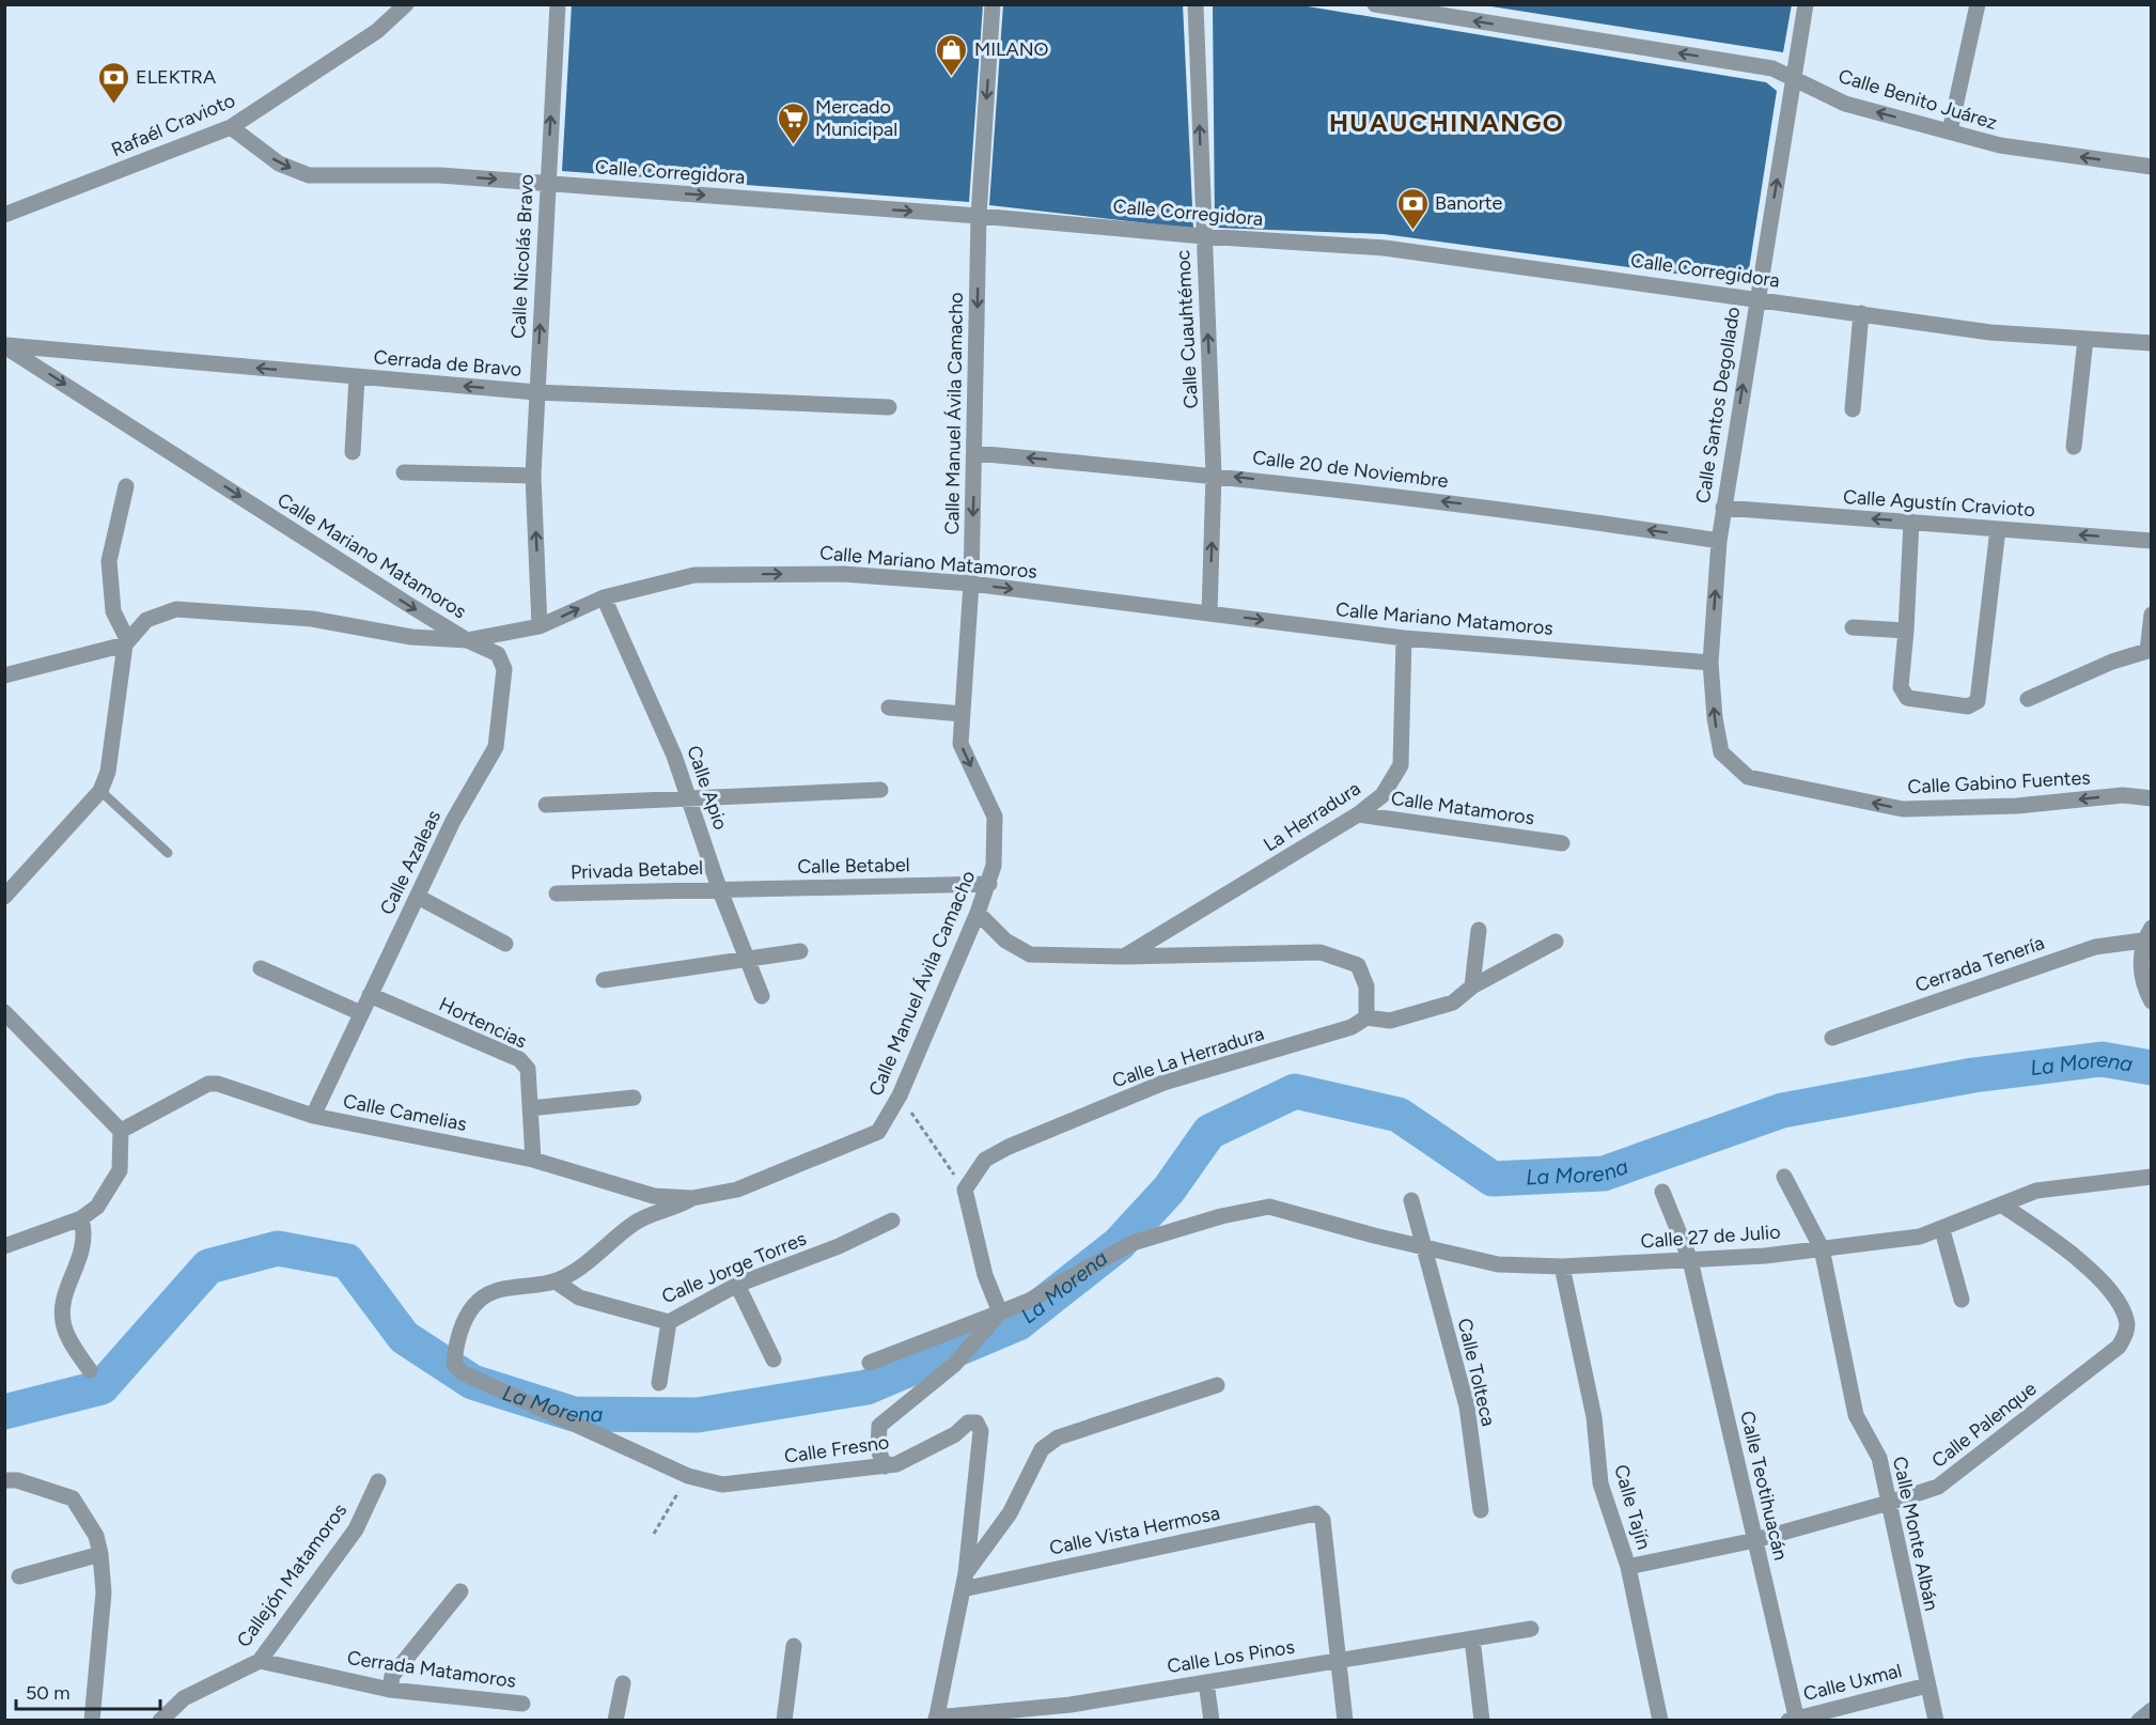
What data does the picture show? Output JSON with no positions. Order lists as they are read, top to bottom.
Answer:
{
  "streets": {
    "street": [
      "Calle Benito Juárez",
      "Rafaél Cravioto",
      "Calle Corregidora",
      "Calle Nicolás Bravo",
      "Calle Cuauhtémoc",
      "Cerrada de Bravo",
      "Calle Santos Degollado",
      "Calle Manuel Ávila Camacho",
      "Calle 20 de Noviembre",
      "Calle Agustín Cravioto",
      "Calle Mariano Matamoros",
      "Calle Gabino Fuentes",
      "Calle Apio",
      "Calle Matamoros",
      "La Herradura",
      "Calle Azaleas",
      "Calle Betabel",
      "Privada Betabel",
      "Cerrada Tenería",
      "Hortencias",
      "Calle La Herradura",
      "Calle Camelias",
      "Calle 27 de Julio",
      "Calle Jorge Torres",
      "Calle Tolteca",
      "Calle Palenque",
      "Calle Fresno",
      "Calle Teotihuacán",
      "Calle Tajín",
      "Calle Vista Hermosa",
      "Calle Monte Albán",
      "Callejón Matamoros",
      "Calle Los Pinos",
      "Cerrada Matamoros",
      "Calle Uxmal"
    ]
  },
  "crossings": [
    ["Calle Benito Juárez", "Calle Santos Degollado"],
    ["Rafaél Cravioto", "Calle Corregidora"],
    ["Calle Corregidora", "Calle Nicolás Bravo"],
    ["Calle Corregidora", "Calle Cuauhtémoc"],
    ["Calle Corregidora", "Calle Santos Degollado"],
    ["Calle Corregidora", "Calle Manuel Ávila Camacho"],
    ["Calle Nicolás Bravo", "Cerrada de Bravo"],
    ["Calle Nicolás Bravo", "Calle Mariano Matamoros"],
    ["Calle Cuauhtémoc", "Calle 20 de Noviembre"],
    ["Calle Cuauhtémoc", "Calle Mariano Matamoros"],
    ["Cerrada de Bravo", "Calle Mariano Matamoros"],
    ["Calle Santos Degollado", "Calle 20 de Noviembre"],
    ["Calle Santos Degollado", "Calle Agustín Cravioto"],
    ["Calle Santos Degollado", "Calle Mariano Matamoros"],
    ["Calle Santos Degollado", "Calle Gabino Fuentes"],
    ["Calle Manuel Ávila Camacho", "Calle 20 de Noviembre"],
    ["Calle Manuel Ávila Camacho", "Calle Mariano Matamoros"],
    ["Calle Manuel Ávila Camacho", "Calle Betabel"],
    ["Calle Manuel Ávila Camacho", "Calle Camelias"],
    ["Calle Mariano Matamoros", "Calle Gabino Fuentes"],
    ["Calle Mariano Matamoros", "Calle Apio"],
    ["Calle Mariano Matamoros", "La Herradura"],
    ["Calle Mariano Matamoros", "Calle Azaleas"],
    ["Calle Apio", "Calle Betabel"],
    ["Calle Apio", "Privada Betabel"],
    ["Calle Matamoros", "La Herradura"],
    ["Calle Azaleas", "Hortencias"],
    ["Calle Azaleas", "Calle Camelias"],
    ["Calle Betabel", "Privada Betabel"],
    ["Hortencias", "Calle Camelias"],
    ["Calle 27 de Julio", "Calle Tolteca"],
    ["Calle 27 de Julio", "Calle Palenque"],
    ["Calle 27 de Julio", "Calle Teotihuacán"],
    ["Calle 27 de Julio", "Calle Tajín"],
    ["Calle 27 de Julio", "Calle Monte Albán"],
    ["Calle Jorge Torres", "Calle Fresno"],
    ["Calle Palenque", "Calle Teotihuacán"],
    ["Calle Palenque", "Calle Tajín"],
    ["Calle Palenque", "Calle Monte Albán"],
    ["Calle Fresno", "Calle Vista Hermosa"],
    ["Calle Fresno", "Calle Los Pinos"],
    ["Calle Teotihuacán", "Calle Uxmal"],
    ["Calle Vista Hermosa", "Calle Los Pinos"],
    ["Calle Monte Albán", "Calle Uxmal"],
    ["Callejón Matamoros", "Cerrada Matamoros"]
  ],
  "one_way": [
    "Calle Benito Juárez",
    "Calle Corregidora",
    "Calle Nicolás Bravo",
    "Calle Cuauhtémoc",
    "Cerrada de Bravo",
    "Calle Santos Degollado",
    "Calle Manuel Ávila Camacho",
    "Calle 20 de Noviembre",
    "Calle Gabino Fuentes"
  ],
  "districts": ["HUAUCHINANGO"],
  "water": ["La Morena"],
  "places": {
    "shop": ["MILANO"],
    "bank": ["ELEKTRA", "Banorte"],
    "supermarket": ["Mercado Municipal"]
  },
  "scale_bar": "50 m"
}
